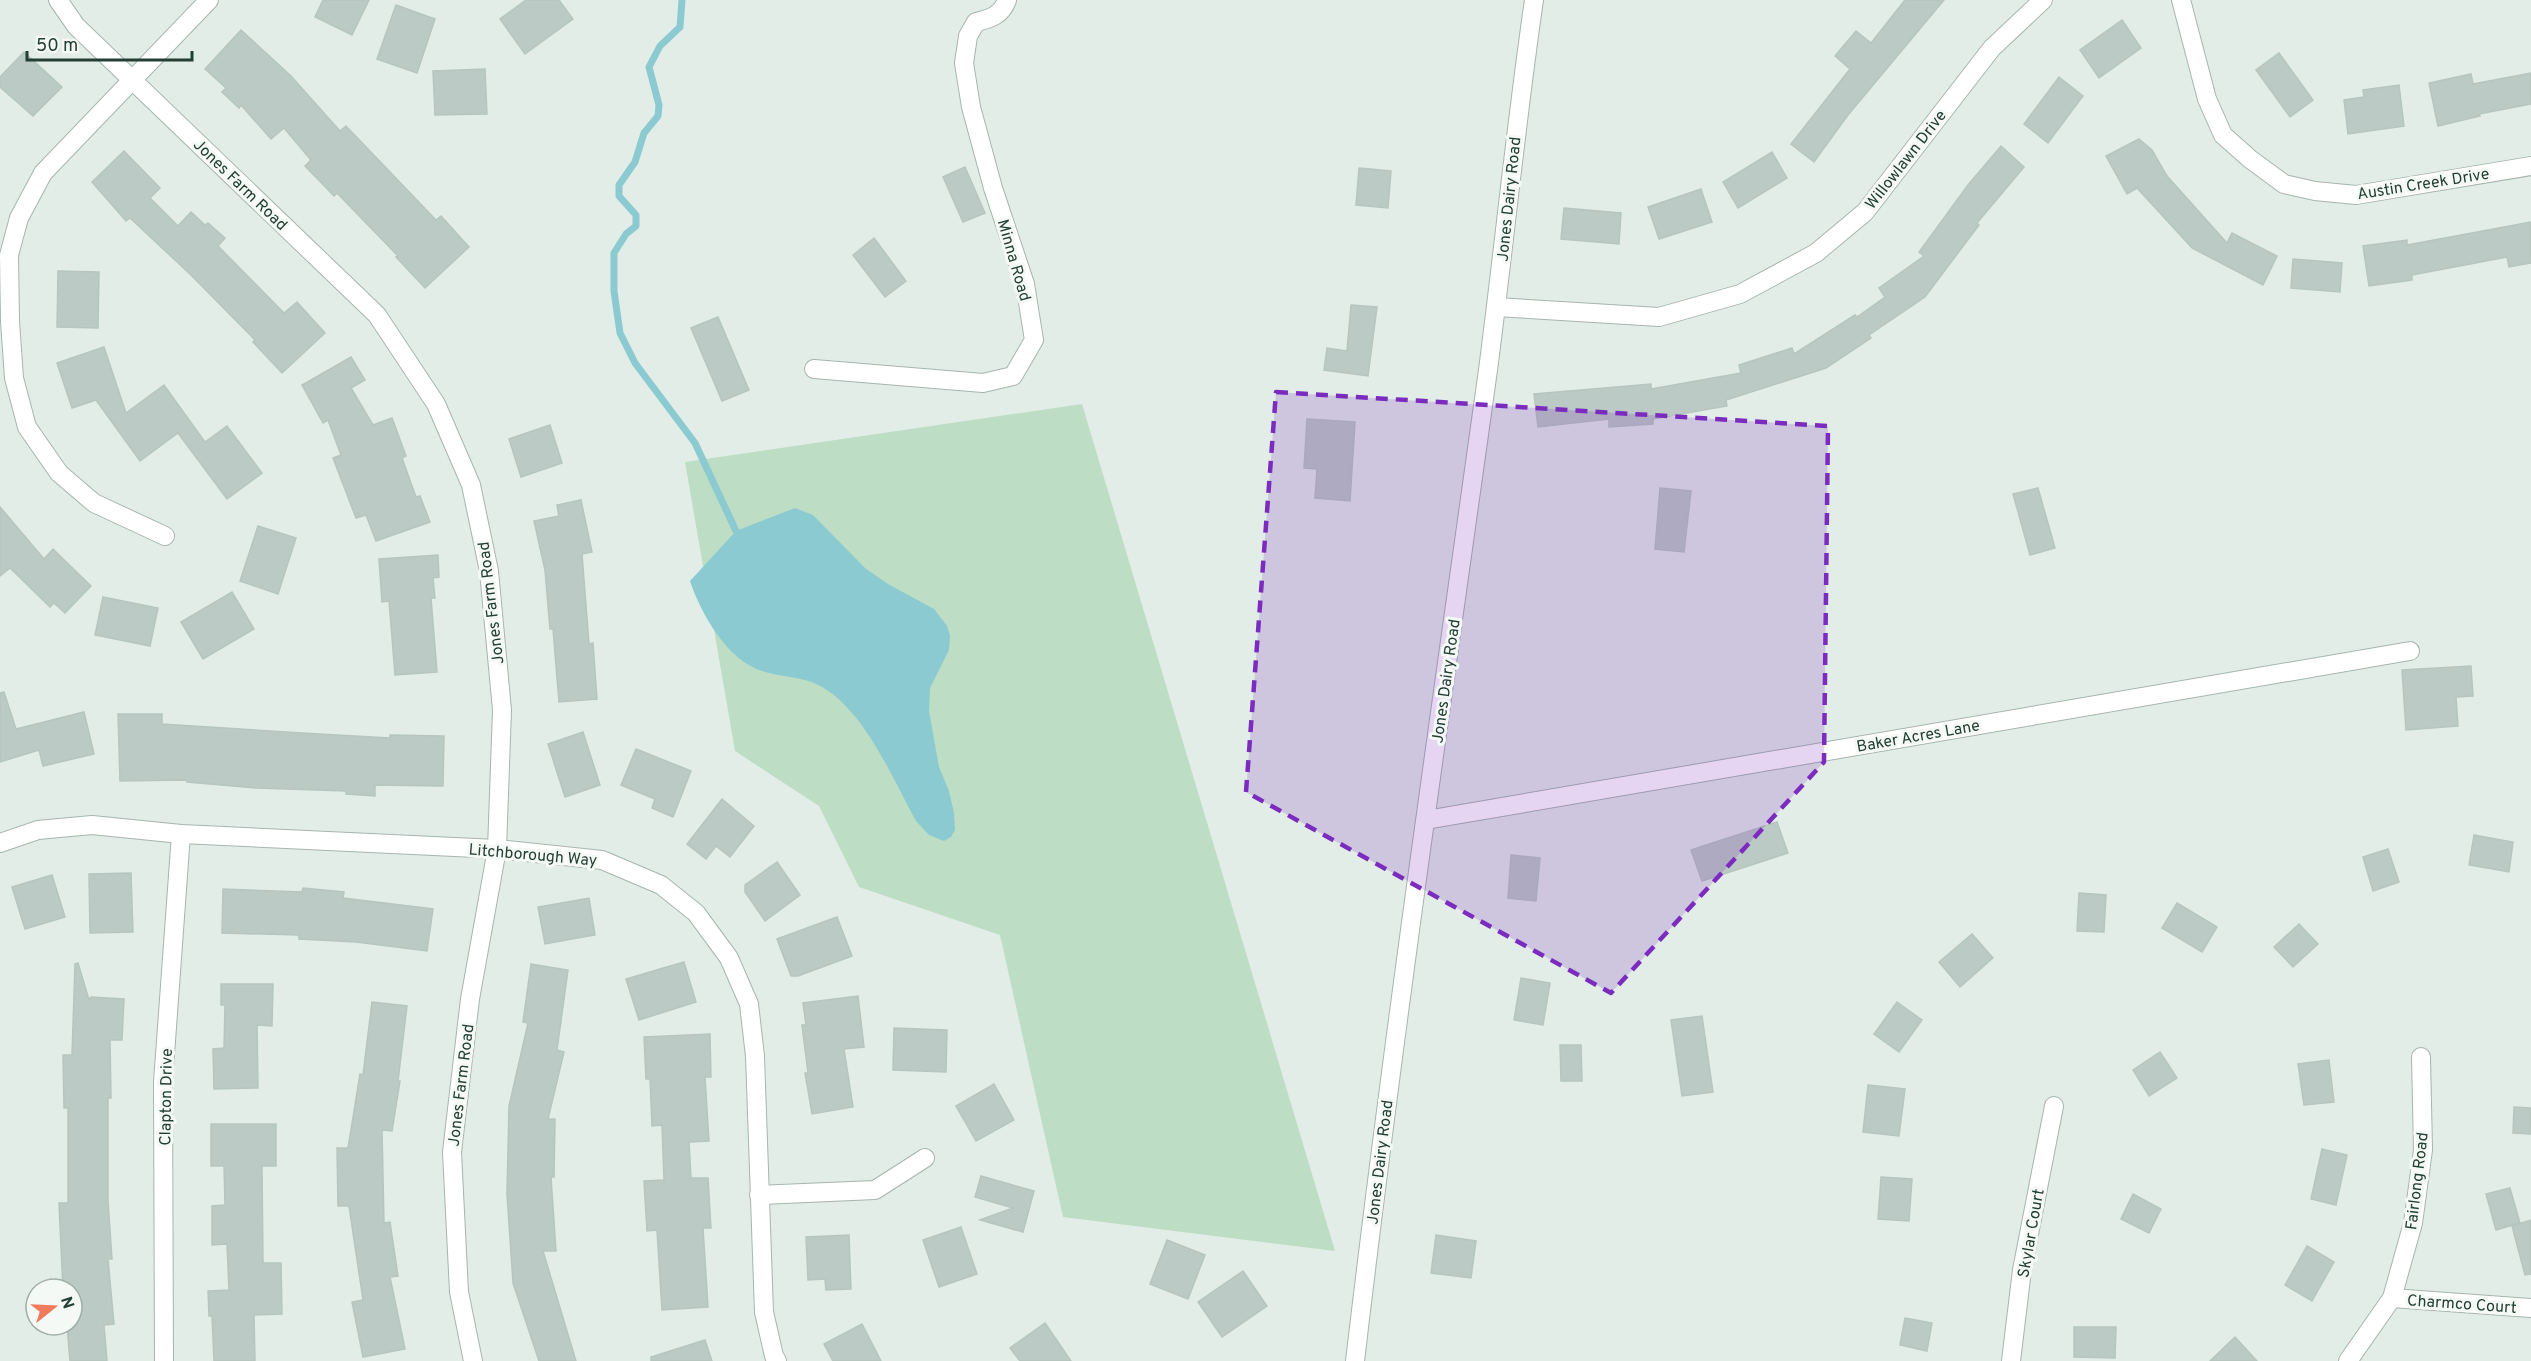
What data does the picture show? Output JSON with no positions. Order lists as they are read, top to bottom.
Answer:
{
  "streets": {
    "street": [
      "Willowlawn Drive",
      "Austin Creek Drive",
      "Jones Farm Road",
      "Jones Dairy Road",
      "Minna Road",
      "Baker Acres Lane",
      "Litchborough Way",
      "Clapton Drive",
      "Fairlong Road",
      "Skylar Court",
      "Charmco Court"
    ]
  },
  "crossings": [
    ["Willowlawn Drive", "Jones Dairy Road"],
    ["Jones Farm Road", "Litchborough Way"],
    ["Jones Dairy Road", "Baker Acres Lane"],
    ["Litchborough Way", "Clapton Drive"],
    ["Fairlong Road", "Charmco Court"]
  ],
  "scale_bar": "50 m",
  "north": "right"
}
